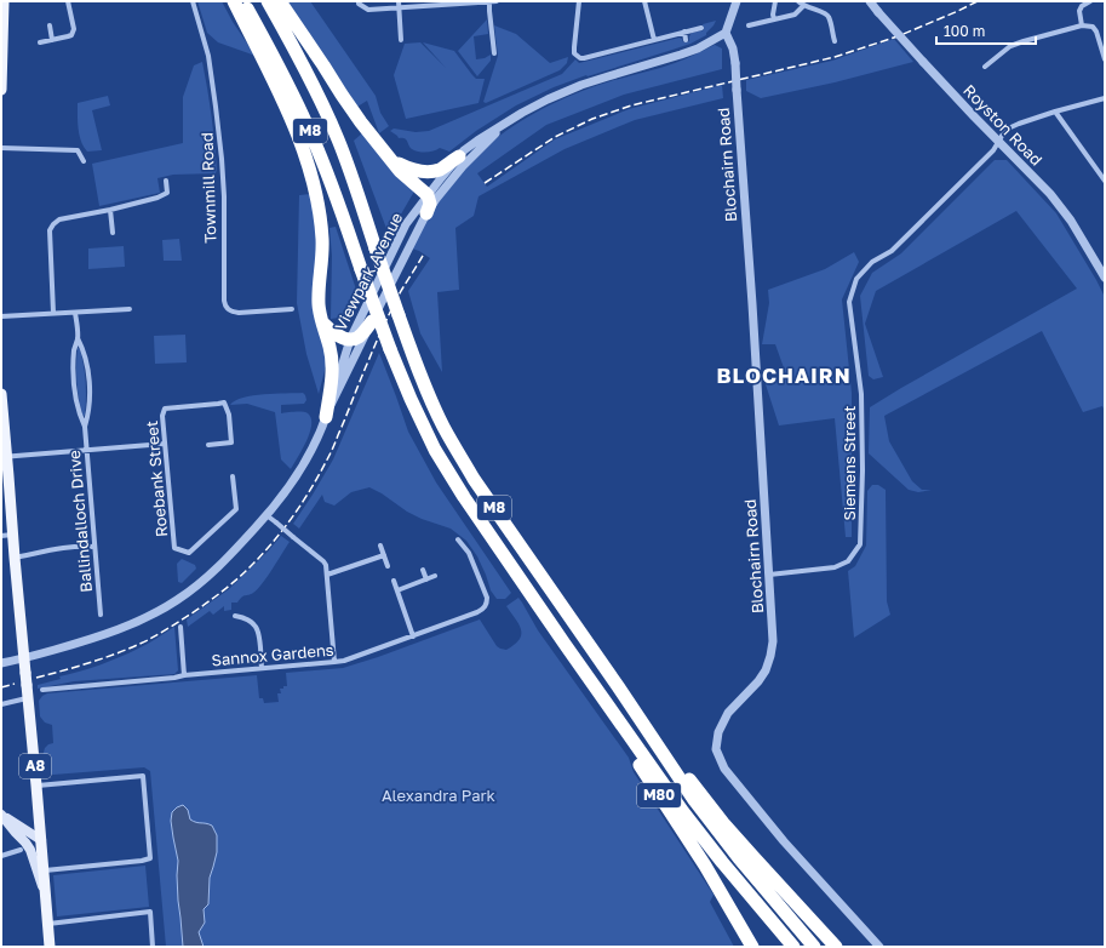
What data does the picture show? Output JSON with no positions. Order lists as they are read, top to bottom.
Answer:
{
  "streets": {
    "highway": ["M8", "M80"],
    "main road": ["A8"],
    "street": [
      "Royston Road",
      "Blochairn Road",
      "Townmill Road",
      "Viewpark Avenue",
      "Siemens Street",
      "Roebank Street",
      "Ballindalloch Drive",
      "Sannox Gardens"
    ]
  },
  "crossings": [
    ["Royston Road", "Siemens Street"],
    ["M8", "M80"],
    ["Blochairn Road", "Viewpark Avenue"],
    ["Blochairn Road", "Siemens Street"],
    ["Viewpark Avenue", "A8"]
  ],
  "districts": ["BLOCHAIRN"],
  "parks": ["Alexandra Park"],
  "scale_bar": "100 m"
}
